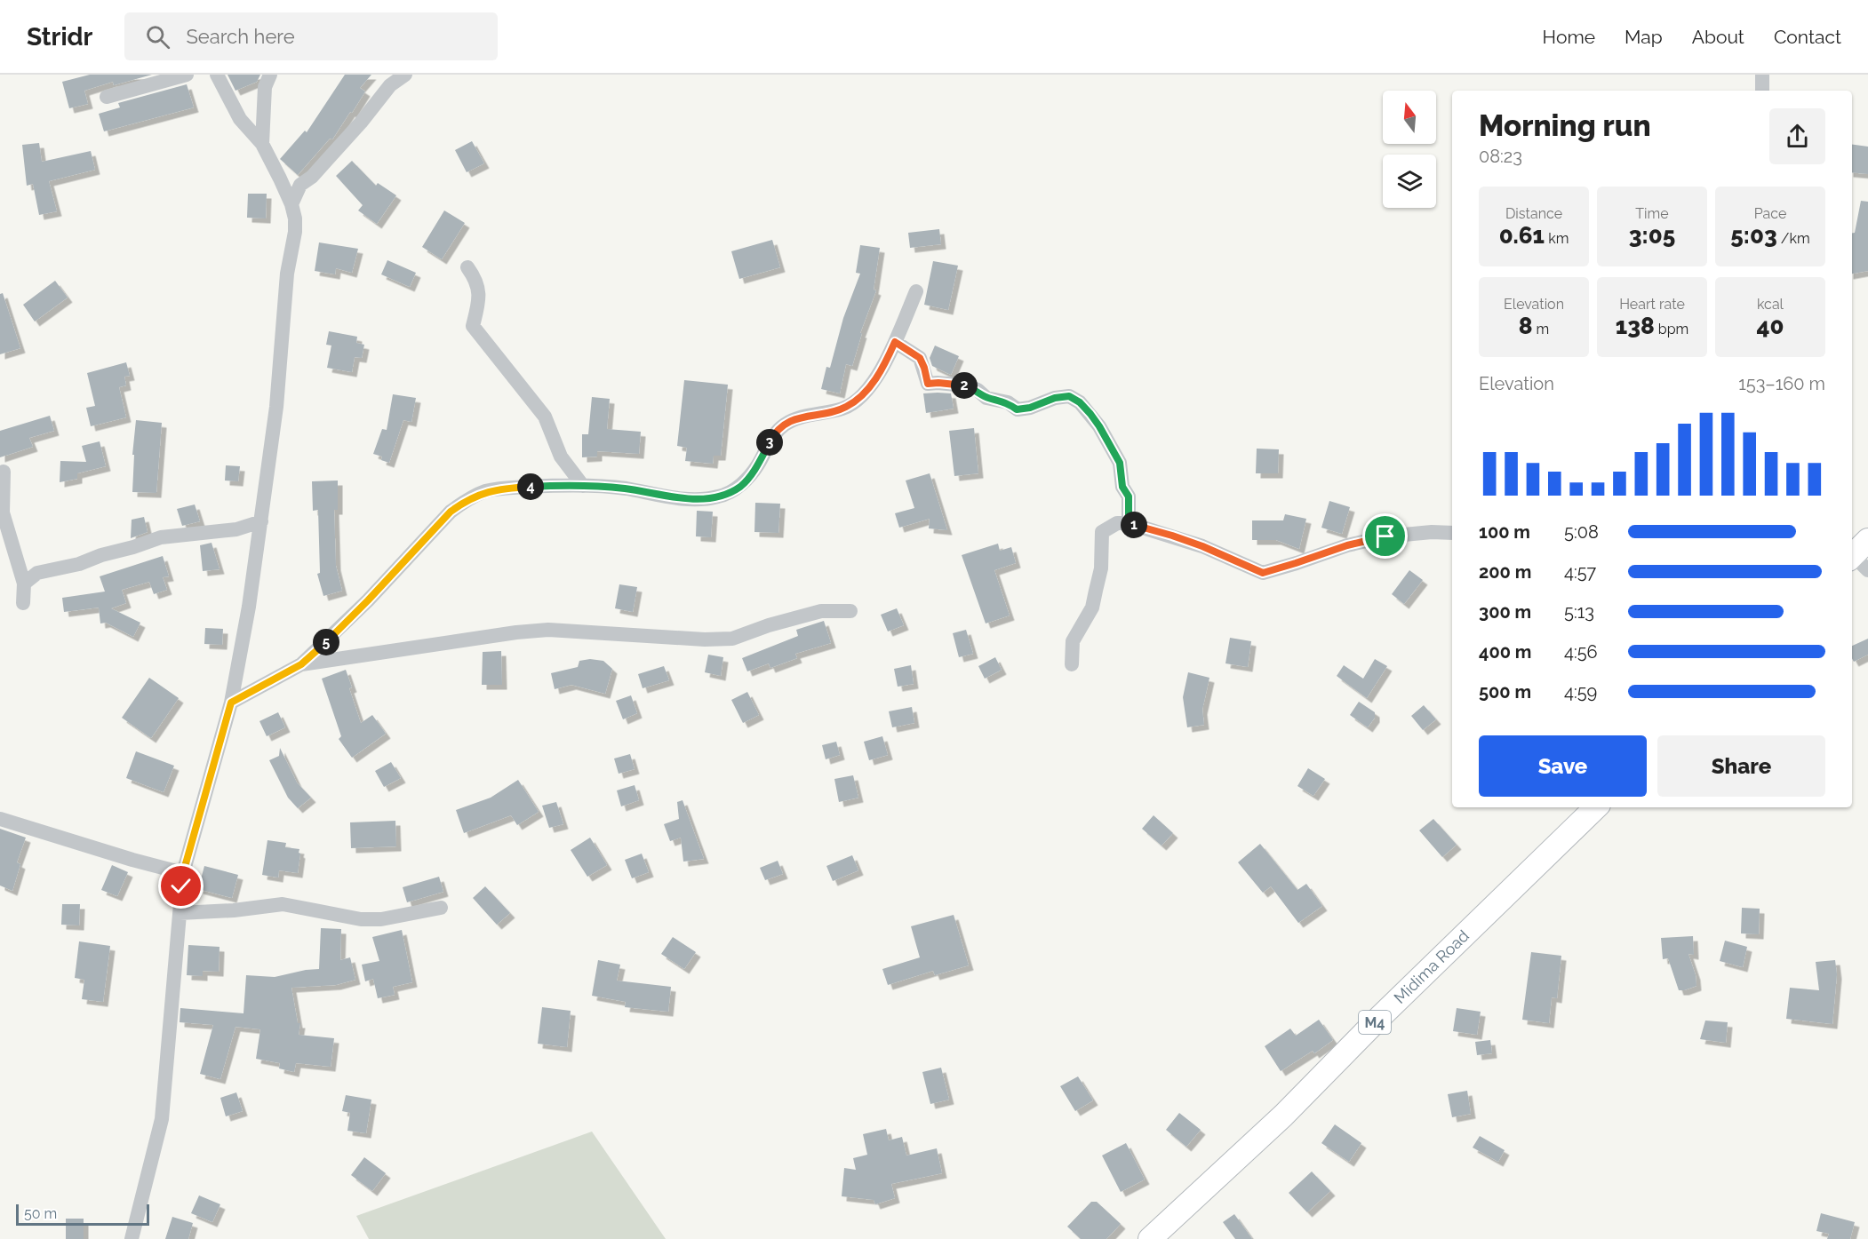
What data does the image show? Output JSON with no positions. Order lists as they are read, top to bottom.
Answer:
{
  "streets": {
    "main road": ["Midima Road", "M4"]
  },
  "scale_bar": "50 m",
  "north": "top",
  "page": {
    "header": "Stridr",
    "search": "Search here",
    "nav": [
      "Home",
      "Map",
      "About",
      "Contact"
    ],
    "heading": ["Morning run", "08:23"],
    "stats": [
      ["Distance", "0.61 km"],
      ["Time", "3:05"],
      ["Pace", "5:03 /km"],
      ["Elevation", "8 m"],
      ["Heart rate", "138 bpm"],
      ["kcal", "40"]
    ],
    "chart": ["Elevation", "153–160 m"],
    "pins": [
      "2",
      "3",
      "4",
      "1",
      "5"
    ],
    "list": [
      {
        "name": "100 m",
        "note": "5:08"
      },
      {
        "name": "200 m",
        "note": "4:57"
      },
      {
        "name": "300 m",
        "note": "5:13"
      },
      {
        "name": "400 m",
        "note": "4:56"
      },
      {
        "name": "500 m",
        "note": "4:59"
      }
    ],
    "buttons": ["Save", "Share"],
    "scale": "50 m"
  }
}
